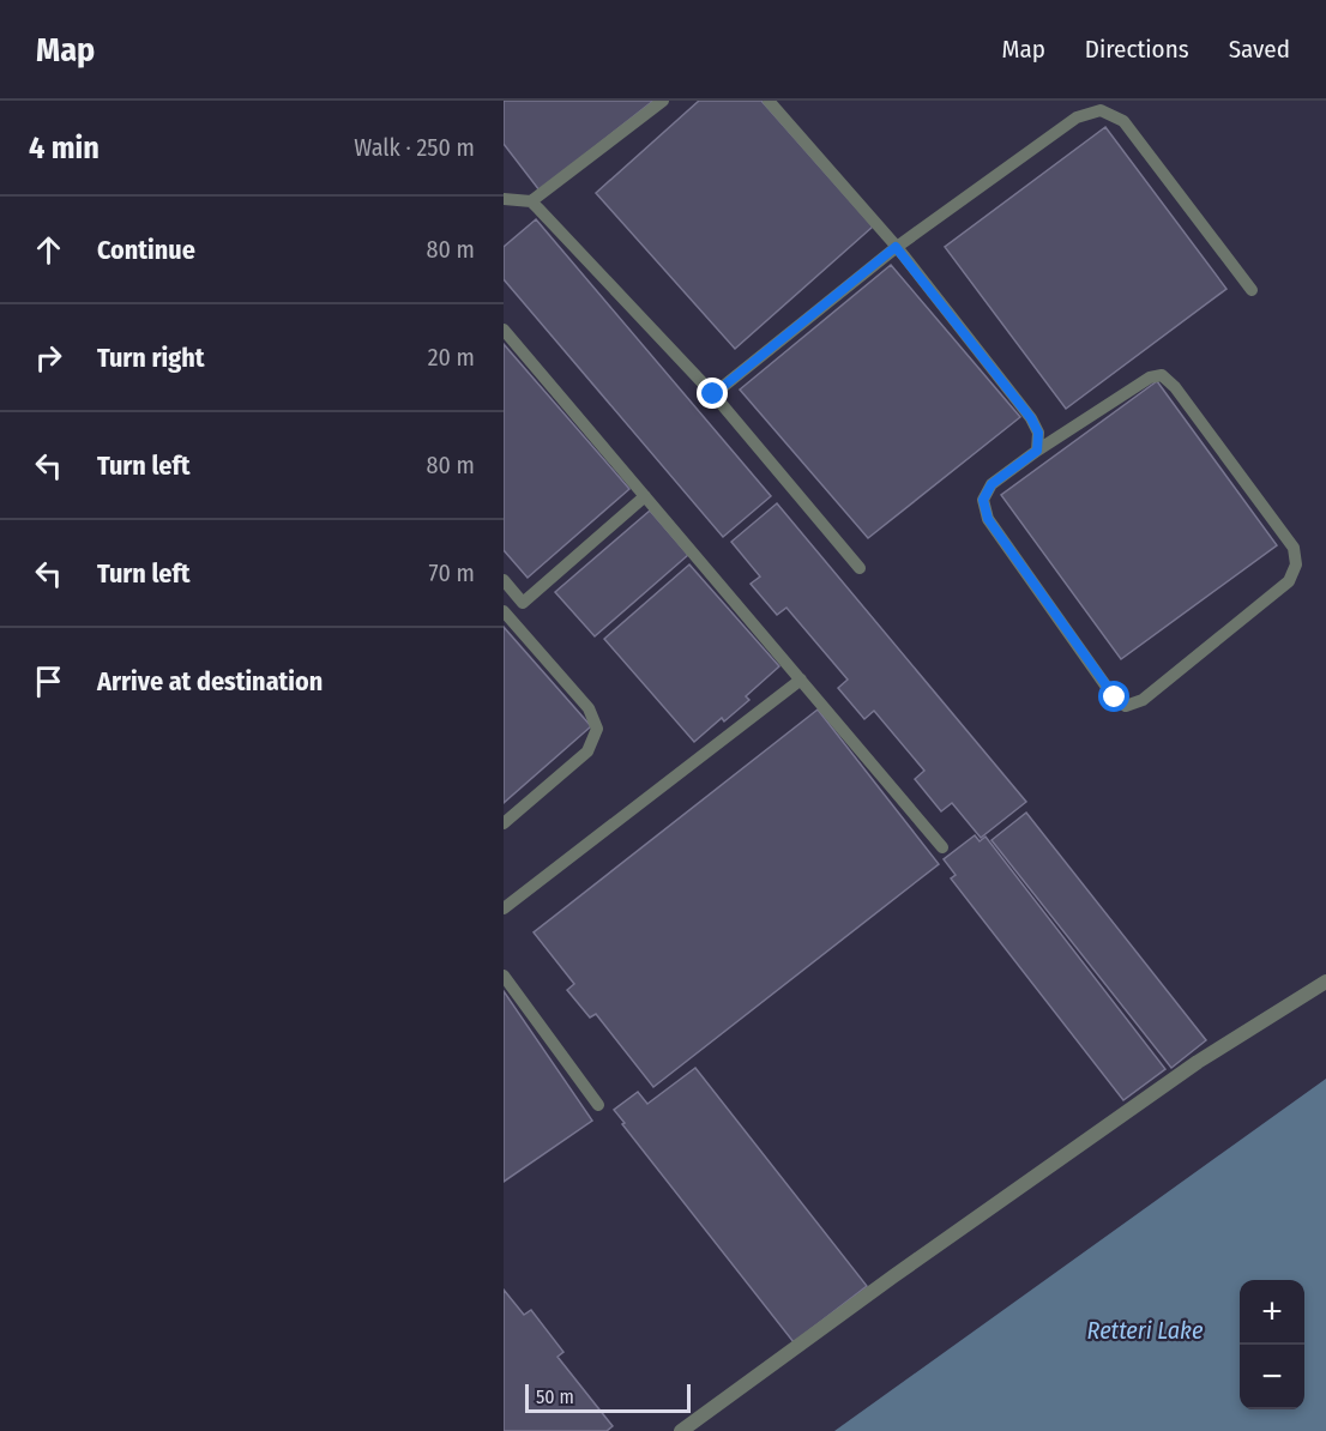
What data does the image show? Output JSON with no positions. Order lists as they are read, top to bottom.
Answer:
{
  "water": ["Retteri Lake"],
  "scale_bar": "50 m",
  "page": {
    "header": "Map",
    "nav": ["Map", "Directions", "Saved"],
    "heading": ["4 min", "Walk · 250 m"],
    "list": [
      ["Continue", "80 m"],
      ["Turn right", "20 m"],
      ["Turn left", "80 m"],
      ["Turn left", "70 m"],
      "Arrive at destination"
    ],
    "map_buttons": ["+", "−"],
    "scale": "50 m"
  }
}
